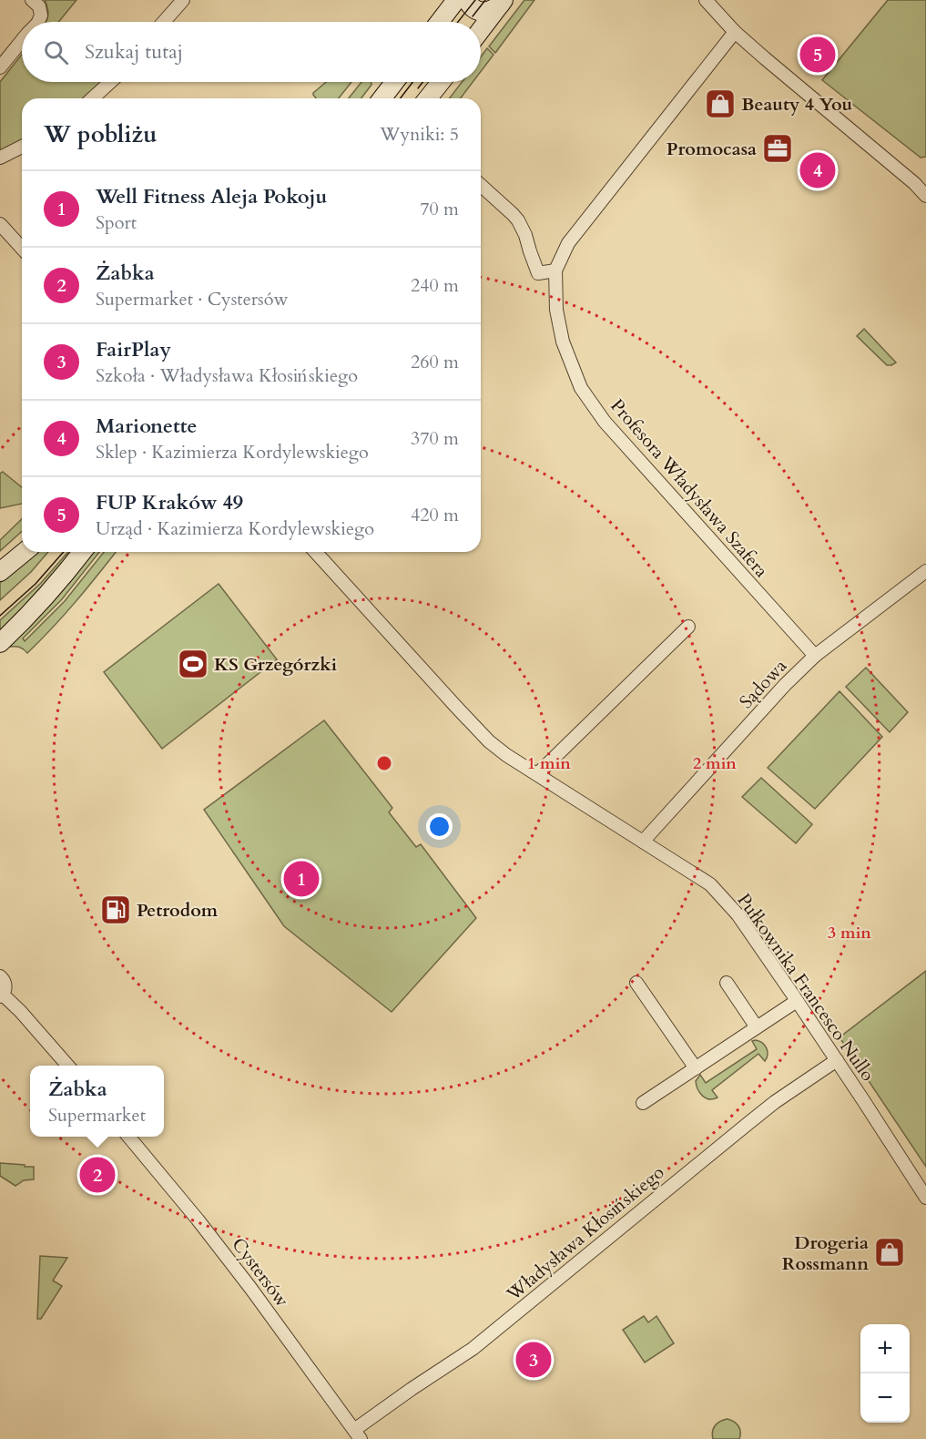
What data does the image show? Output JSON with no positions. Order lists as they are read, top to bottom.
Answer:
{
  "streets": {
    "street": [
      "Profesora Władysława Szafera",
      "Sądowa",
      "Pułkownika Francesco Nullo",
      "Władysława Kłosińskiego",
      "Cystersów"
    ]
  },
  "crossings": [
    ["Profesora Władysława Szafera", "Sądowa"],
    ["Sądowa", "Pułkownika Francesco Nullo"],
    ["Pułkownika Francesco Nullo", "Władysława Kłosińskiego"],
    ["Władysława Kłosińskiego", "Cystersów"]
  ],
  "places": {
    "shop": ["Beauty 4 You", "Drogeria Rossmann"],
    "office": ["Promocasa"],
    "sports": ["KS Grzegórzki"],
    "fuel station": ["Petrodom"]
  },
  "page": {
    "search": "Szukaj tutaj",
    "pins": [
      "5",
      "4",
      "1",
      "2",
      "3"
    ],
    "heading": ["W pobliżu", "Wyniki: 5"],
    "list": [
      {
        "mark": "1",
        "name": "Well Fitness Aleja Pokoju",
        "note": "Sport",
        "value": "70 m"
      },
      {
        "mark": "2",
        "name": "Żabka",
        "note": "Supermarket · Cystersów",
        "value": "240 m"
      },
      {
        "mark": "3",
        "name": "FairPlay",
        "note": "Szkoła · Władysława Kłosińskiego",
        "value": "260 m"
      },
      {
        "mark": "4",
        "name": "Marionette",
        "note": "Sklep · Kazimierza Kordylewskiego",
        "value": "370 m"
      },
      {
        "mark": "5",
        "name": "FUP Kraków 49",
        "note": "Urząd · Kazimierza Kordylewskiego",
        "value": "420 m"
      }
    ],
    "popup": ["Żabka", "Supermarket"],
    "map_buttons": ["+", "−"]
  },
  "rings": ["1 min", "2 min", "3 min"]
}
